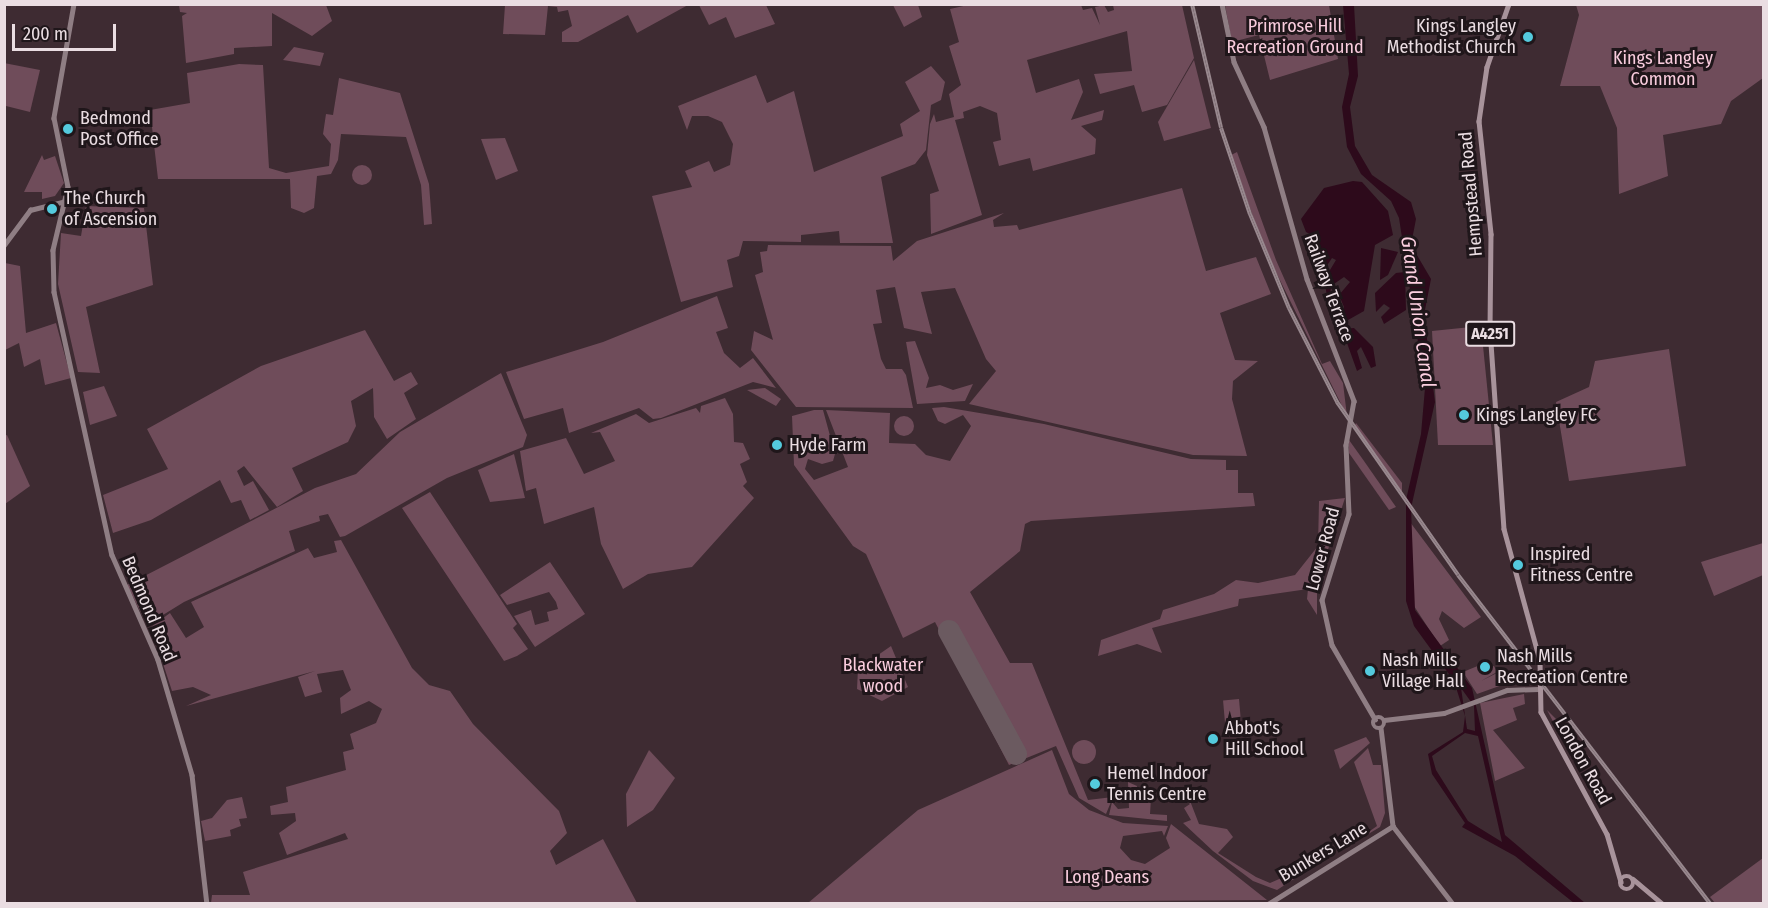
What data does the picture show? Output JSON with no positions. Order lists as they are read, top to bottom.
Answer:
{
  "streets": {
    "main road": ["Hempstead Road", "A4251", "London Road"],
    "street": [
      "Railway Terrace",
      "Lower Road",
      "Bedmond Road",
      "Bunkers Lane"
    ]
  },
  "crossings": [
    ["Hempstead Road", "London Road"],
    ["Railway Terrace", "Lower Road"]
  ],
  "water": ["Grand Union Canal"],
  "parks": [
    "Primrose Hill Recreation Ground",
    "Kings Langley Common",
    "Blackwater wood",
    "Long Deans"
  ],
  "places": [
    "Kings Langley Methodist Church",
    "Bedmond Post Office",
    "The Church of Ascension",
    "Kings Langley FC",
    "Hyde Farm",
    "Inspired Fitness Centre",
    "Nash Mills Recreation Centre",
    "Nash Mills Village Hall",
    "Abbot's Hill School",
    "Hemel Indoor Tennis Centre"
  ],
  "scale_bar": "200 m"
}
